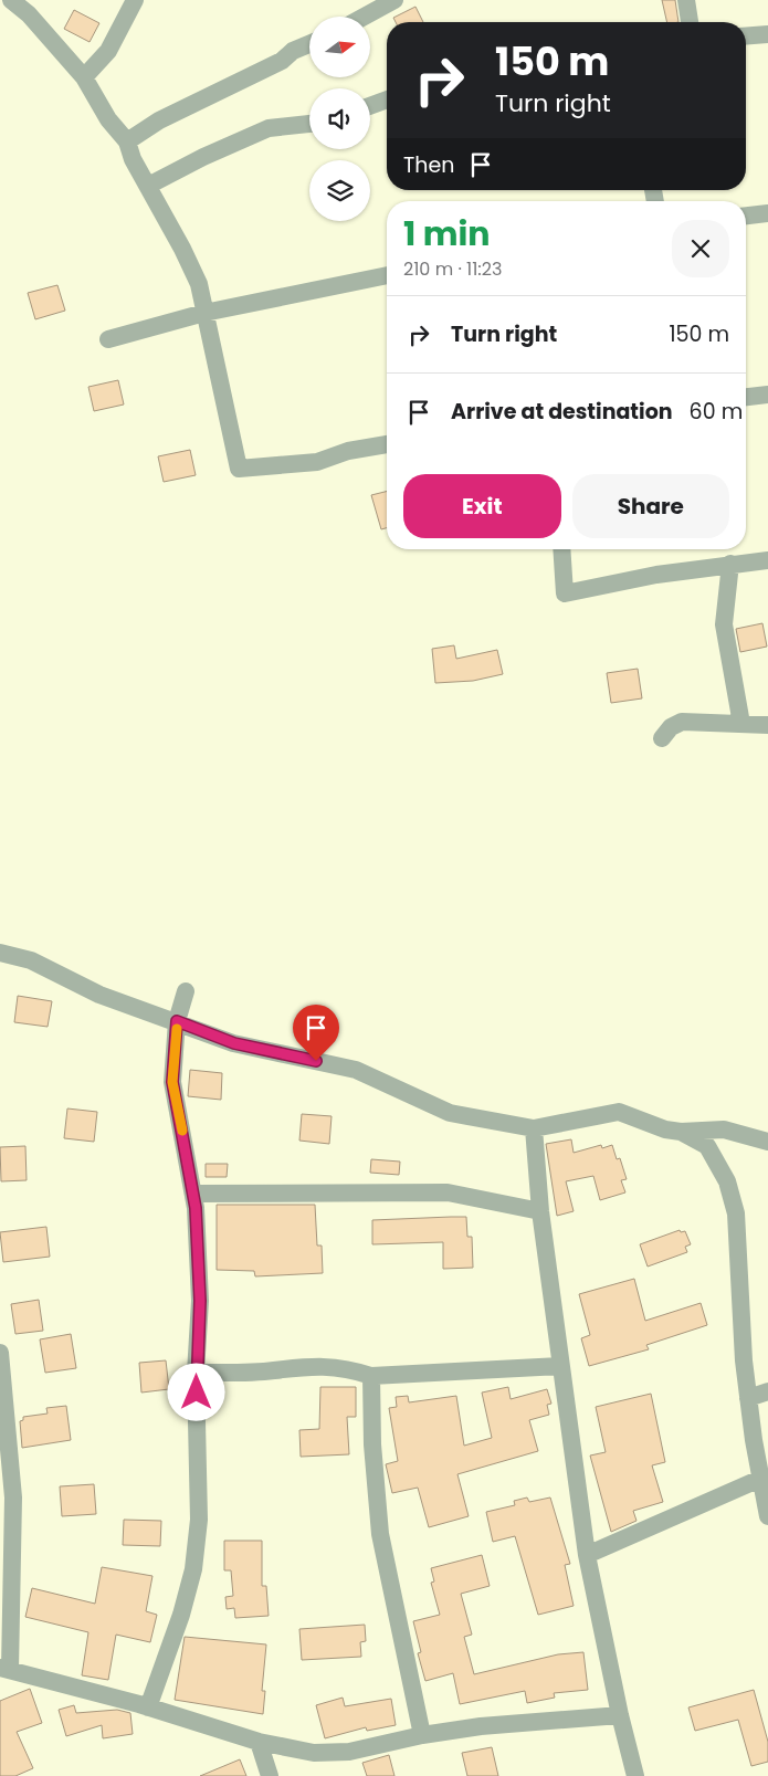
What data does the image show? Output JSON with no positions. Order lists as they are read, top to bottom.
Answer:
{
  "north": "right",
  "page": {
    "turn": ["150 m", "Turn right"],
    "then": "Then",
    "heading": ["1 min", "210 m · 11:23"],
    "list": [
      {
        "name": "Turn right",
        "value": "150 m"
      },
      {
        "name": "Arrive at destination",
        "value": "60 m"
      }
    ],
    "buttons": ["Exit", "Share"]
  }
}
